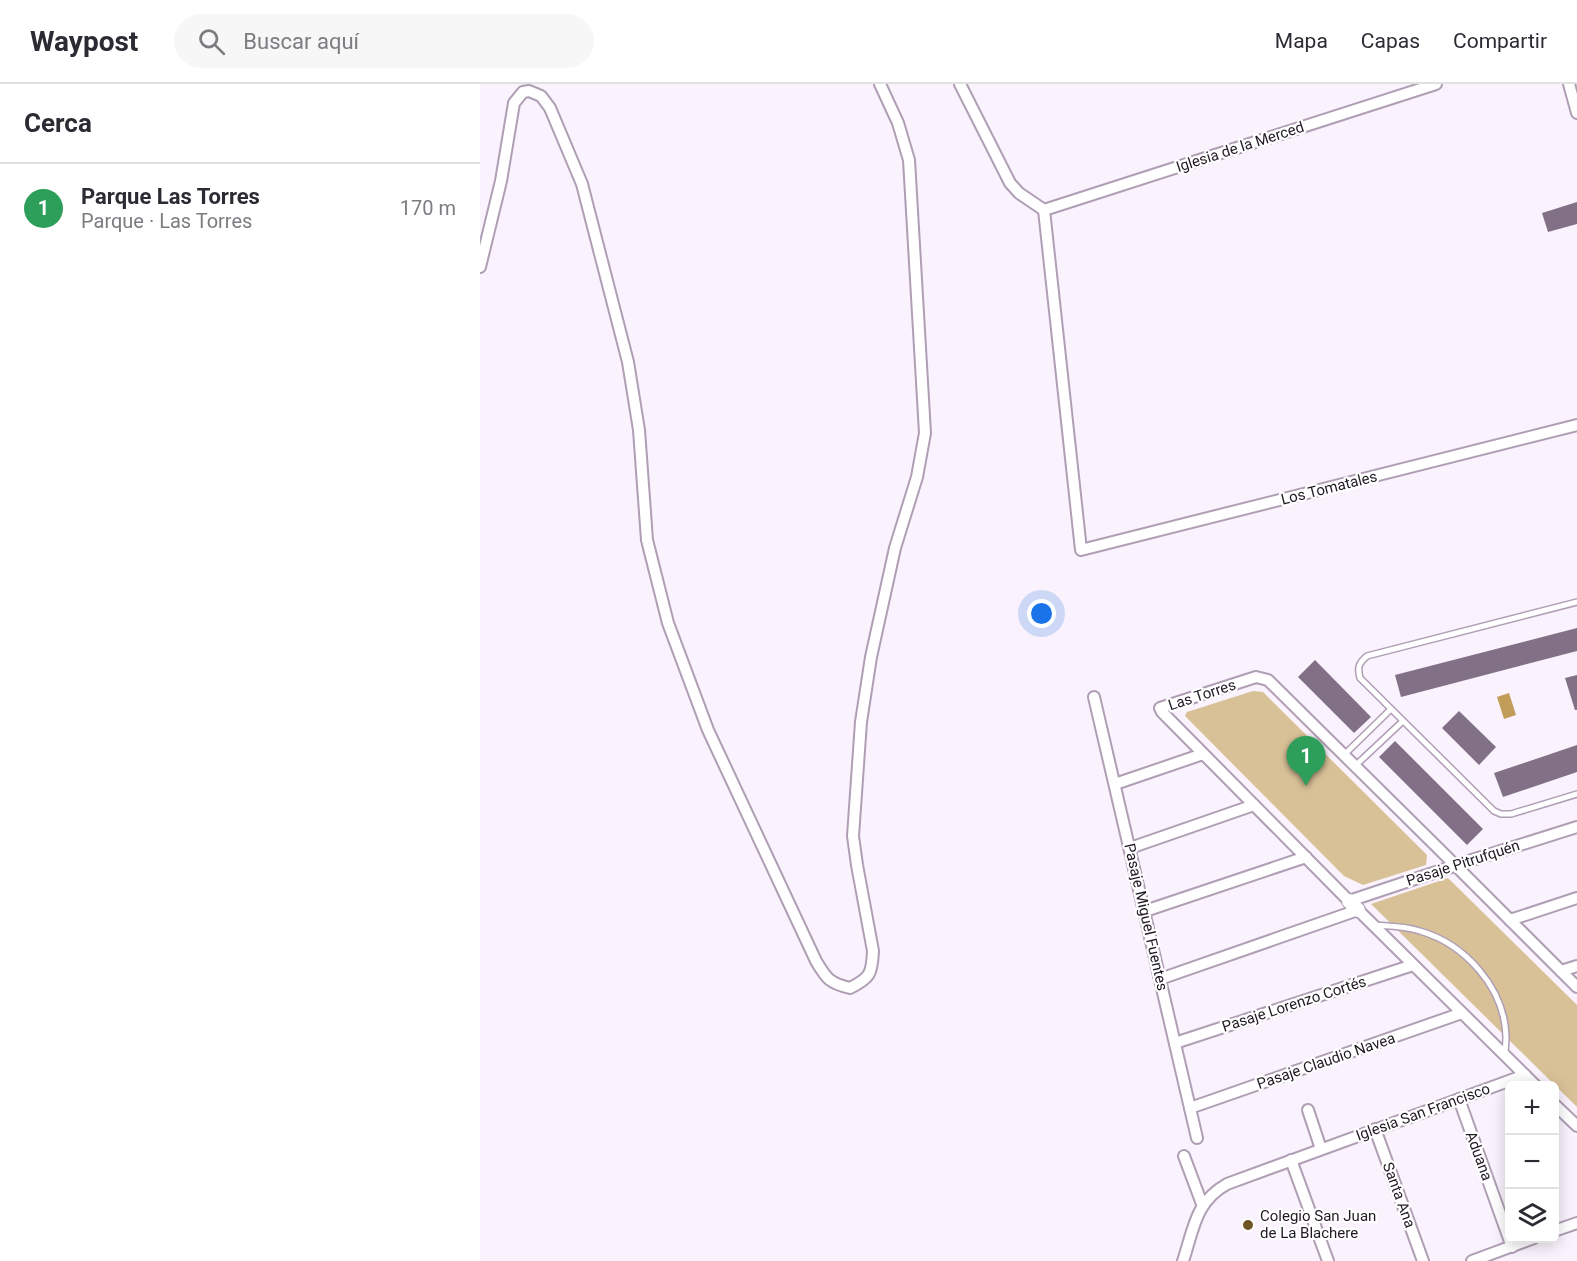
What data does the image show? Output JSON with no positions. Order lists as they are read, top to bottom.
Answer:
{
  "streets": {
    "street": [
      "Iglesia de la Merced",
      "Los Tomatales",
      "Las Torres",
      "Pasaje Pitrufquén",
      "Pasaje Miguel Fuentes",
      "Pasaje Lorenzo Cortés",
      "Pasaje Claudio Navea",
      "Iglesia San Francisco",
      "Aduana",
      "Santa Ana"
    ]
  },
  "crossings": [
    ["Iglesia de la Merced", "Los Tomatales"],
    ["Las Torres", "Pasaje Pitrufquén"],
    ["Las Torres", "Pasaje Lorenzo Cortés"],
    ["Las Torres", "Pasaje Claudio Navea"],
    ["Las Torres", "Iglesia San Francisco"],
    ["Pasaje Pitrufquén", "Pasaje Miguel Fuentes"],
    ["Pasaje Miguel Fuentes", "Pasaje Lorenzo Cortés"],
    ["Pasaje Miguel Fuentes", "Pasaje Claudio Navea"],
    ["Iglesia San Francisco", "Aduana"],
    ["Iglesia San Francisco", "Santa Ana"]
  ],
  "places": ["Colegio San Juan de La Blachere"],
  "page": {
    "header": "Waypost",
    "search": "Buscar aquí",
    "nav": ["Mapa", "Capas", "Compartir"],
    "heading": "Cerca",
    "list": [
      {
        "mark": "1",
        "name": "Parque Las Torres",
        "note": "Parque · Las Torres",
        "value": "170 m"
      }
    ],
    "pins": "1",
    "map_buttons": ["+", "−"]
  }
}
